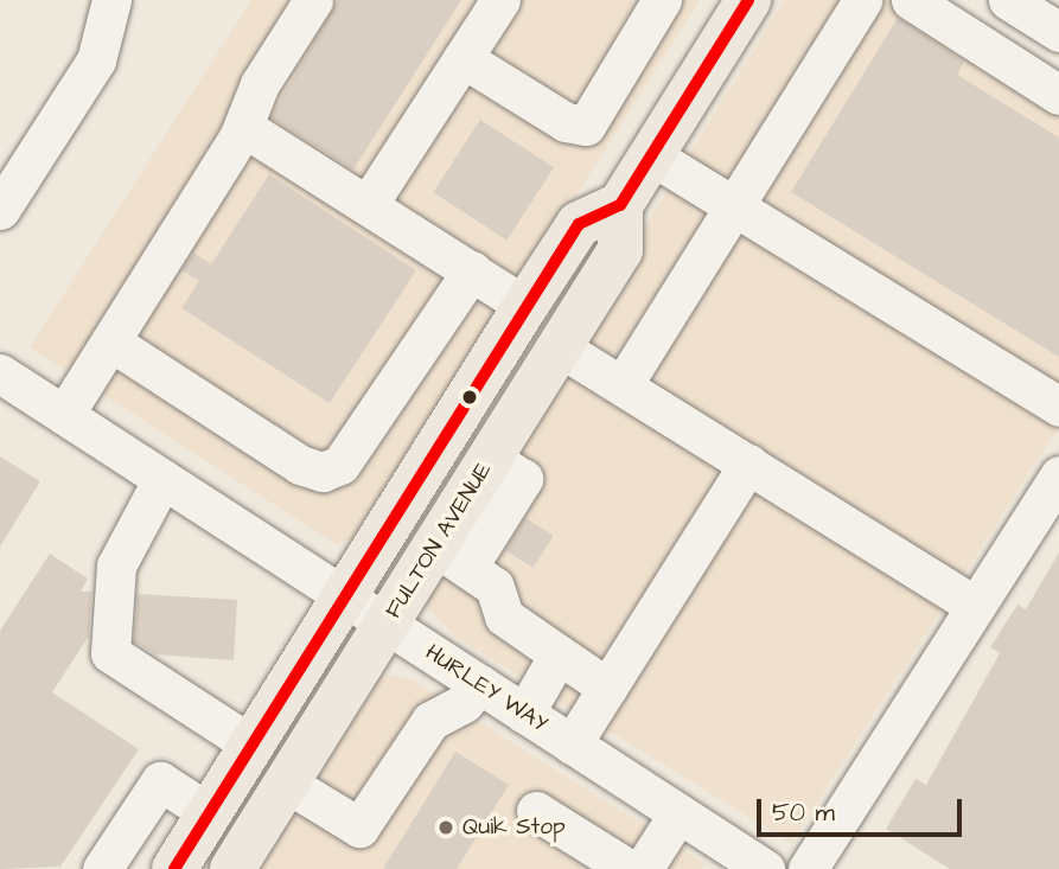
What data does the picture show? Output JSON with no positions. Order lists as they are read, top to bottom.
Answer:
{
  "streets": {
    "main road": ["FULTON AVENUE"],
    "street": ["HURLEY WAY"]
  },
  "crossings": [
    ["FULTON AVENUE", "HURLEY WAY"]
  ],
  "places": ["Quik Stop"],
  "scale_bar": "50 m"
}
